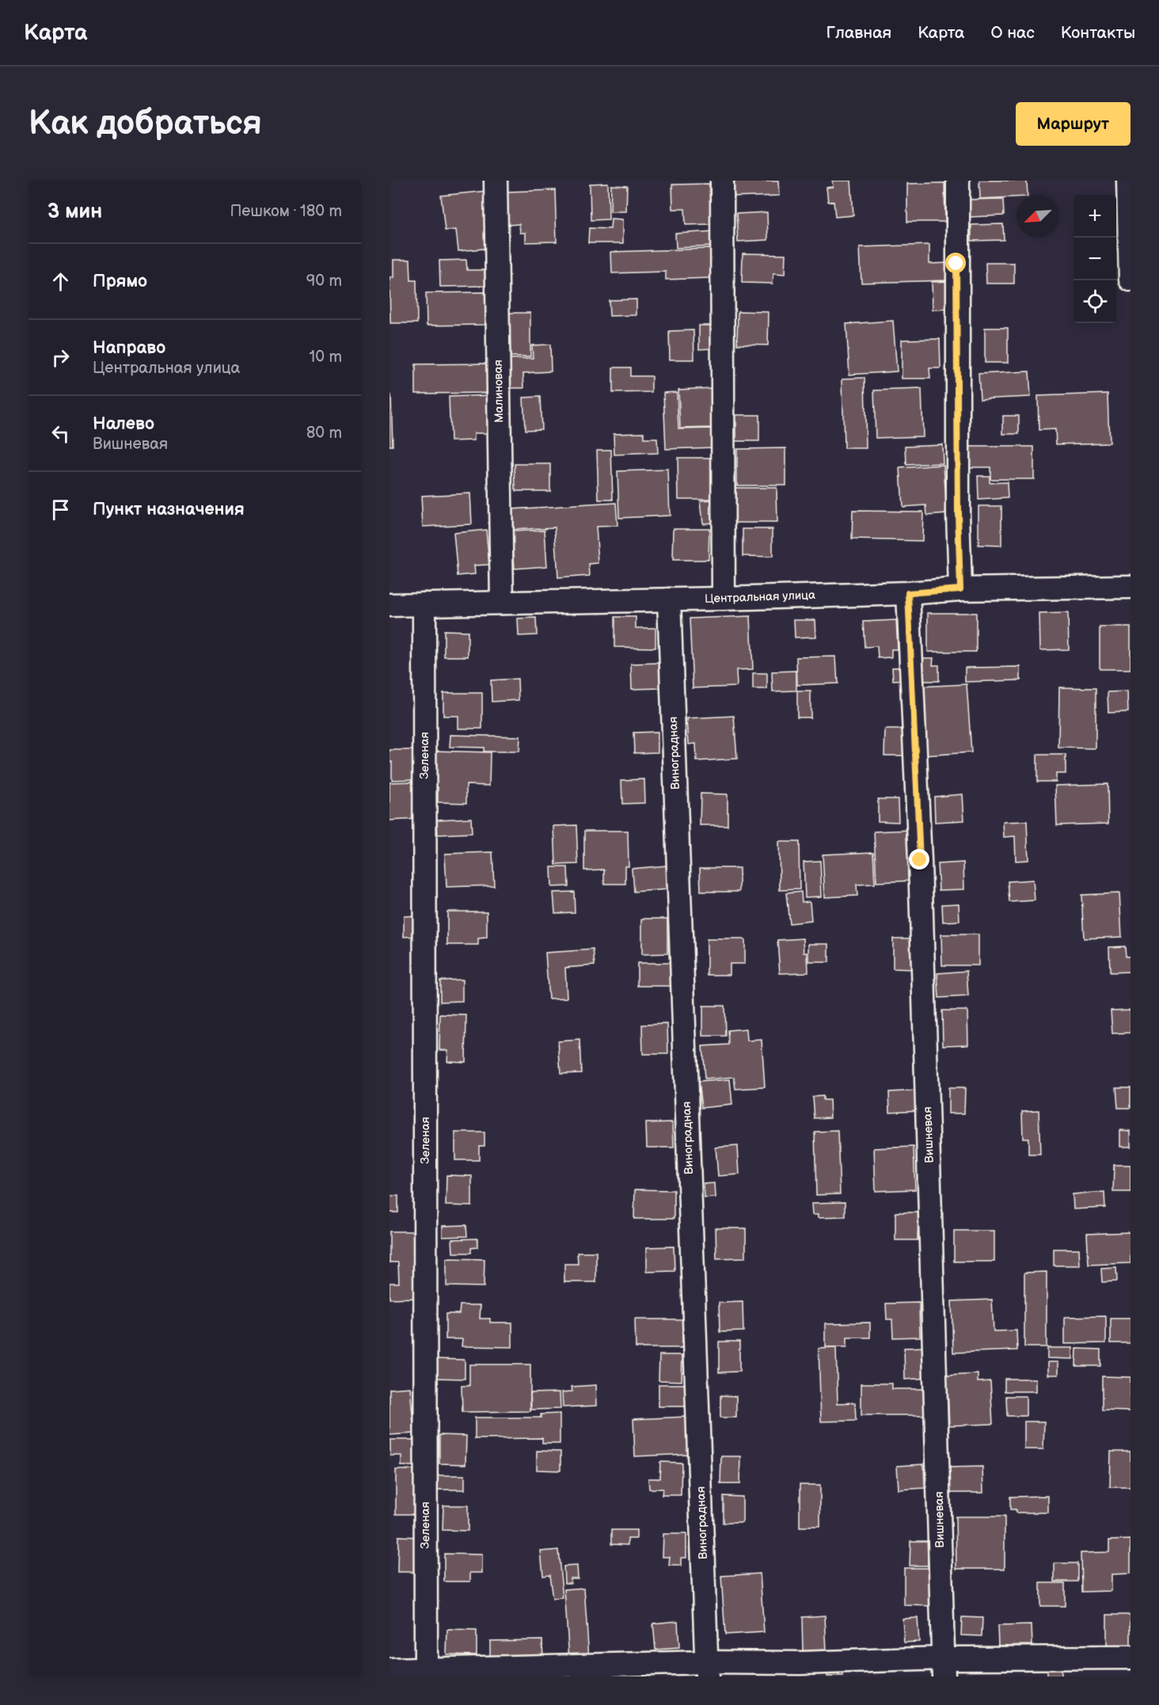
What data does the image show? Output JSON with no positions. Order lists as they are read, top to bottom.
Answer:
{
  "streets": {
    "street": [
      "Малиновая",
      "Центральная улица",
      "Виноградная",
      "Зеленая",
      "Вишневая"
    ]
  },
  "crossings": [
    ["Малиновая", "Центральная улица"],
    ["Центральная улица", "Виноградная"],
    ["Центральная улица", "Зеленая"],
    ["Центральная улица", "Вишневая"]
  ],
  "north": "bottom left",
  "page": {
    "header": "Карта",
    "nav": [
      "Главная",
      "Карта",
      "О нас",
      "Контакты"
    ],
    "buttons": "Маршрут",
    "title": "Как добраться",
    "heading": ["3 мин", "Пешком · 180 m"],
    "map_buttons": ["+", "−"],
    "list": [
      ["Прямо", "90 m"],
      ["Направо", "Центральная улица", "10 m"],
      ["Налево", "Вишневая", "80 m"],
      "Пункт назначения"
    ]
  }
}
